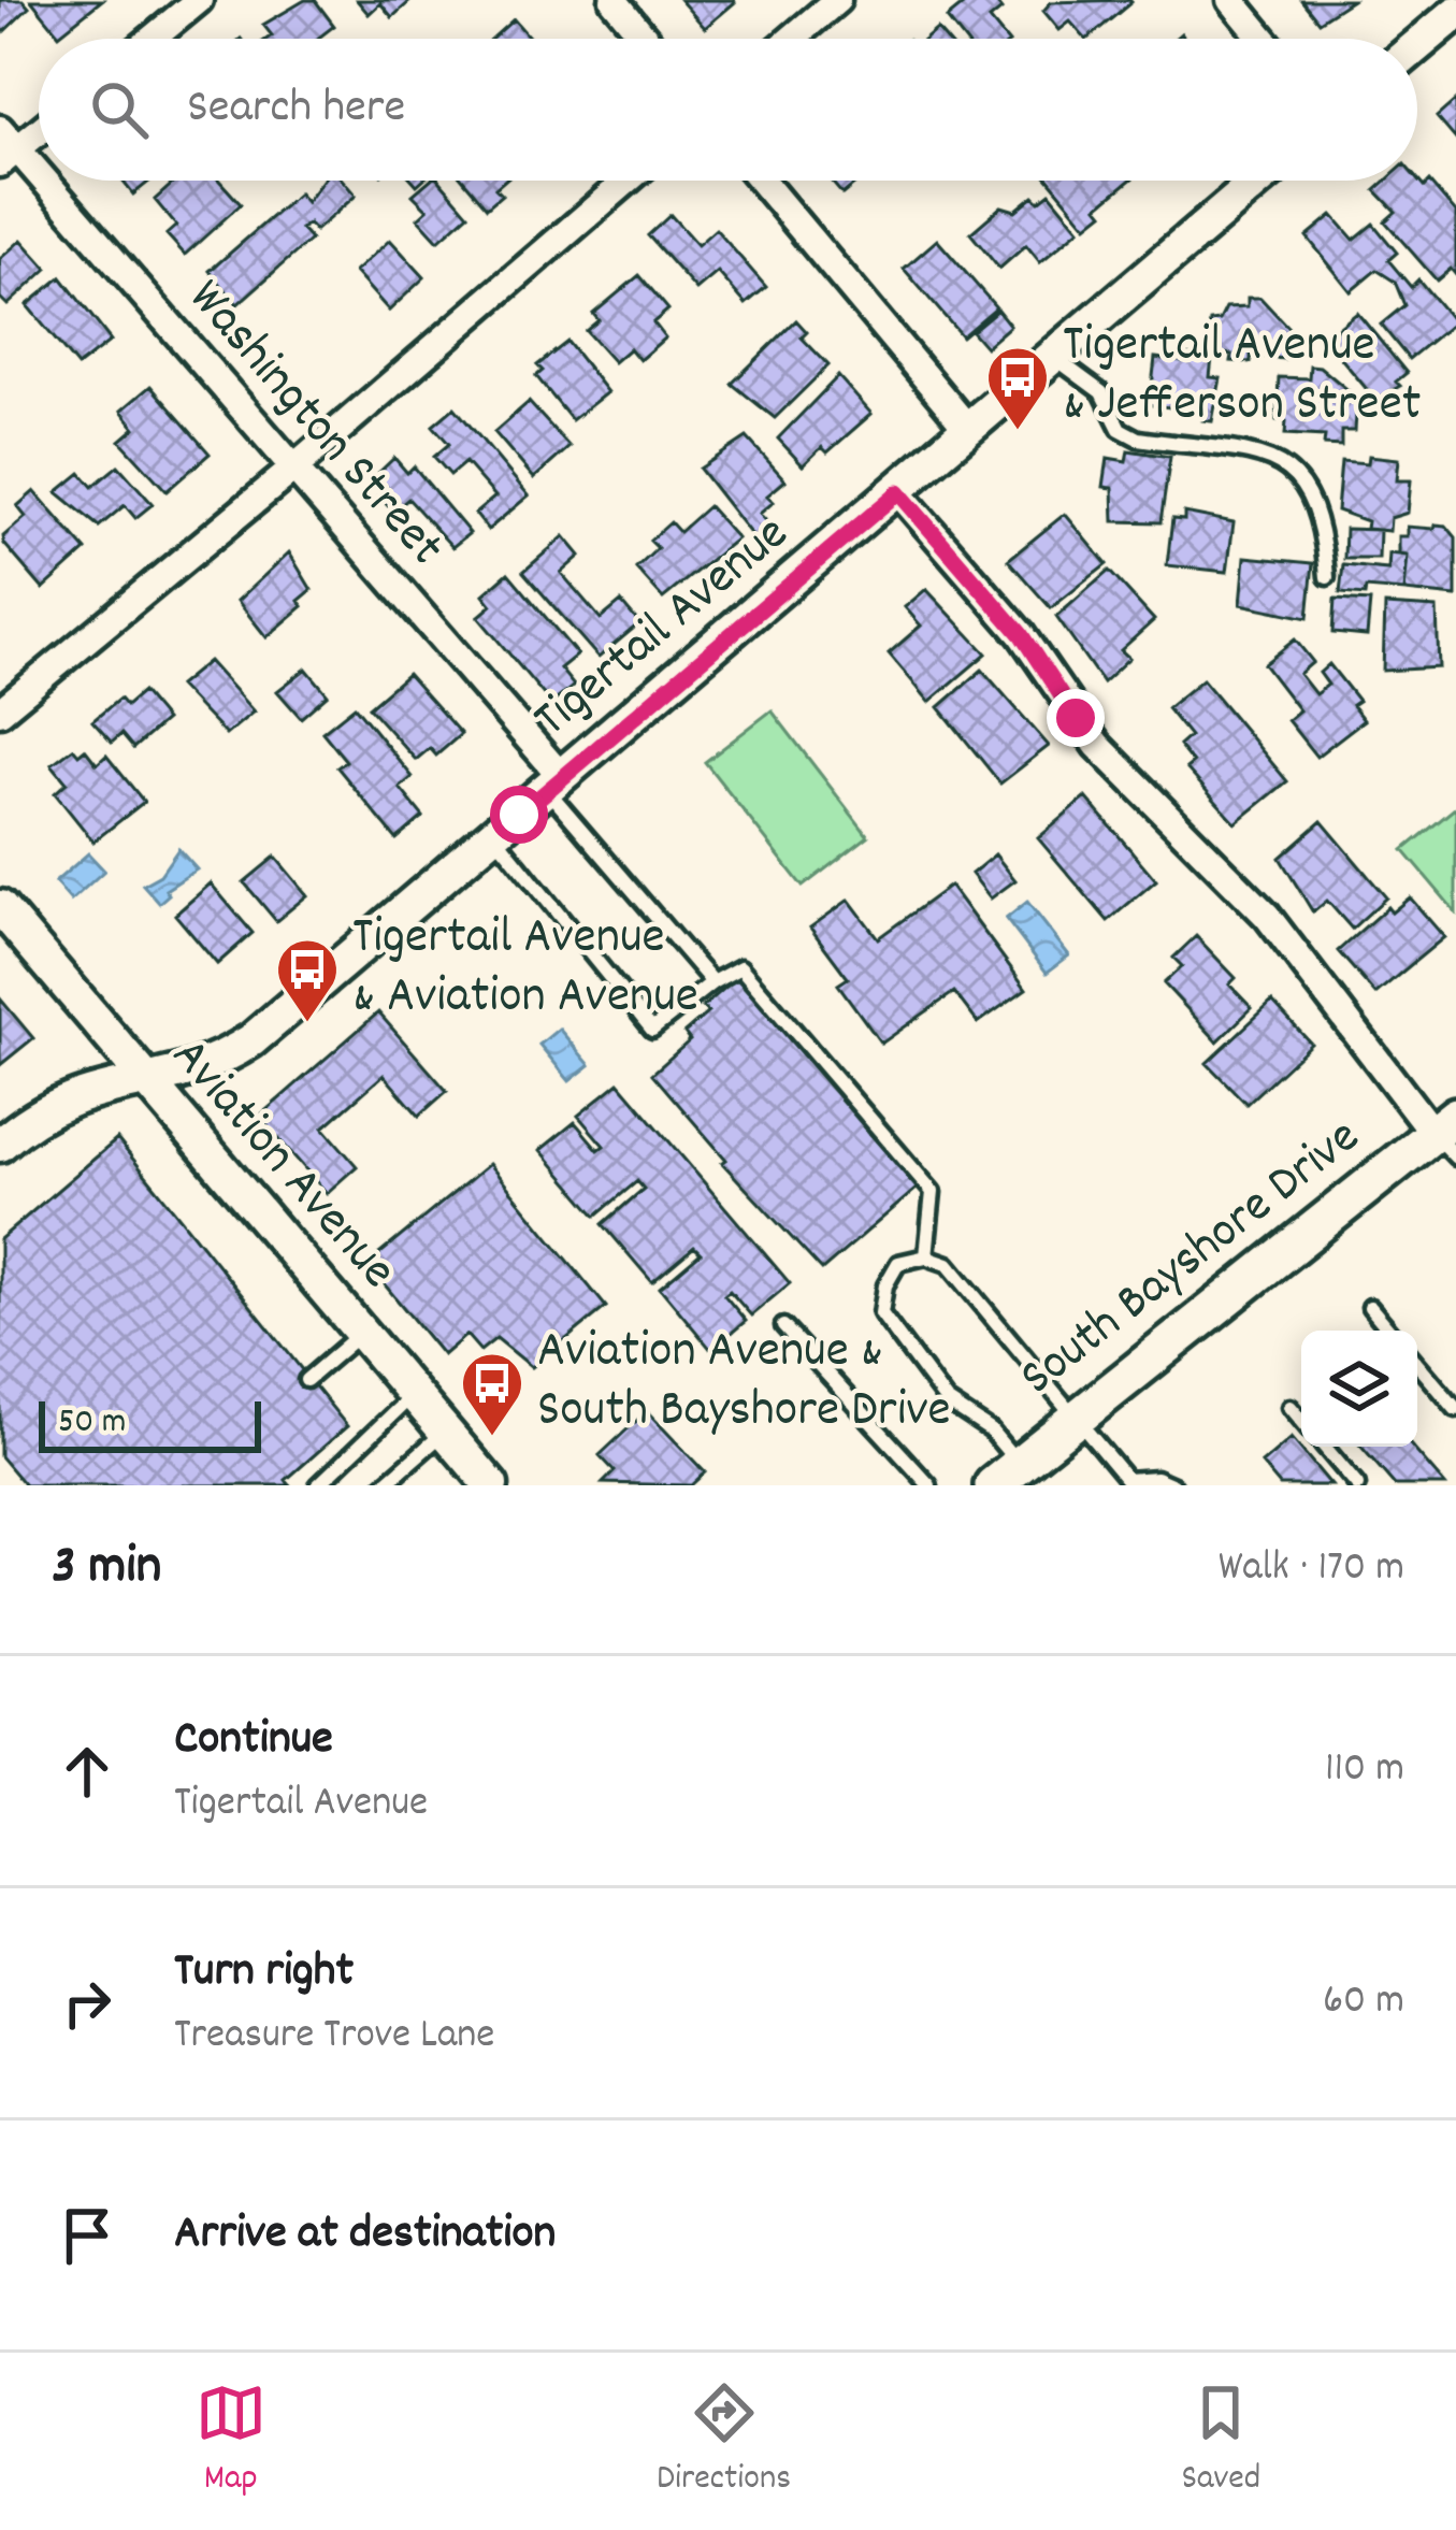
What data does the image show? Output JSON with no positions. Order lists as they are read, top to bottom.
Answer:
{
  "streets": {
    "main road": ["South Bayshore Drive"],
    "street": ["Washington Street", "Tigertail Avenue", "Aviation Avenue"]
  },
  "crossings": [
    ["Washington Street", "Tigertail Avenue"],
    ["Tigertail Avenue", "Aviation Avenue"]
  ],
  "places": {
    "bus stop": ["Tigertail Avenue & Jefferson Street", "Tigertail Avenue & Aviation Avenue", "Aviation Avenue & South Bayshore Drive"]
  },
  "scale_bar": "50 m",
  "page": {
    "search": "Search here",
    "scale": "50 m",
    "heading": ["3 min", "Walk · 170 m"],
    "list": [
      ["Continue", "Tigertail Avenue", "110 m"],
      ["Turn right", "Treasure Trove Lane", "60 m"],
      "Arrive at destination"
    ],
    "nav": ["Map", "Directions", "Saved"]
  }
}
